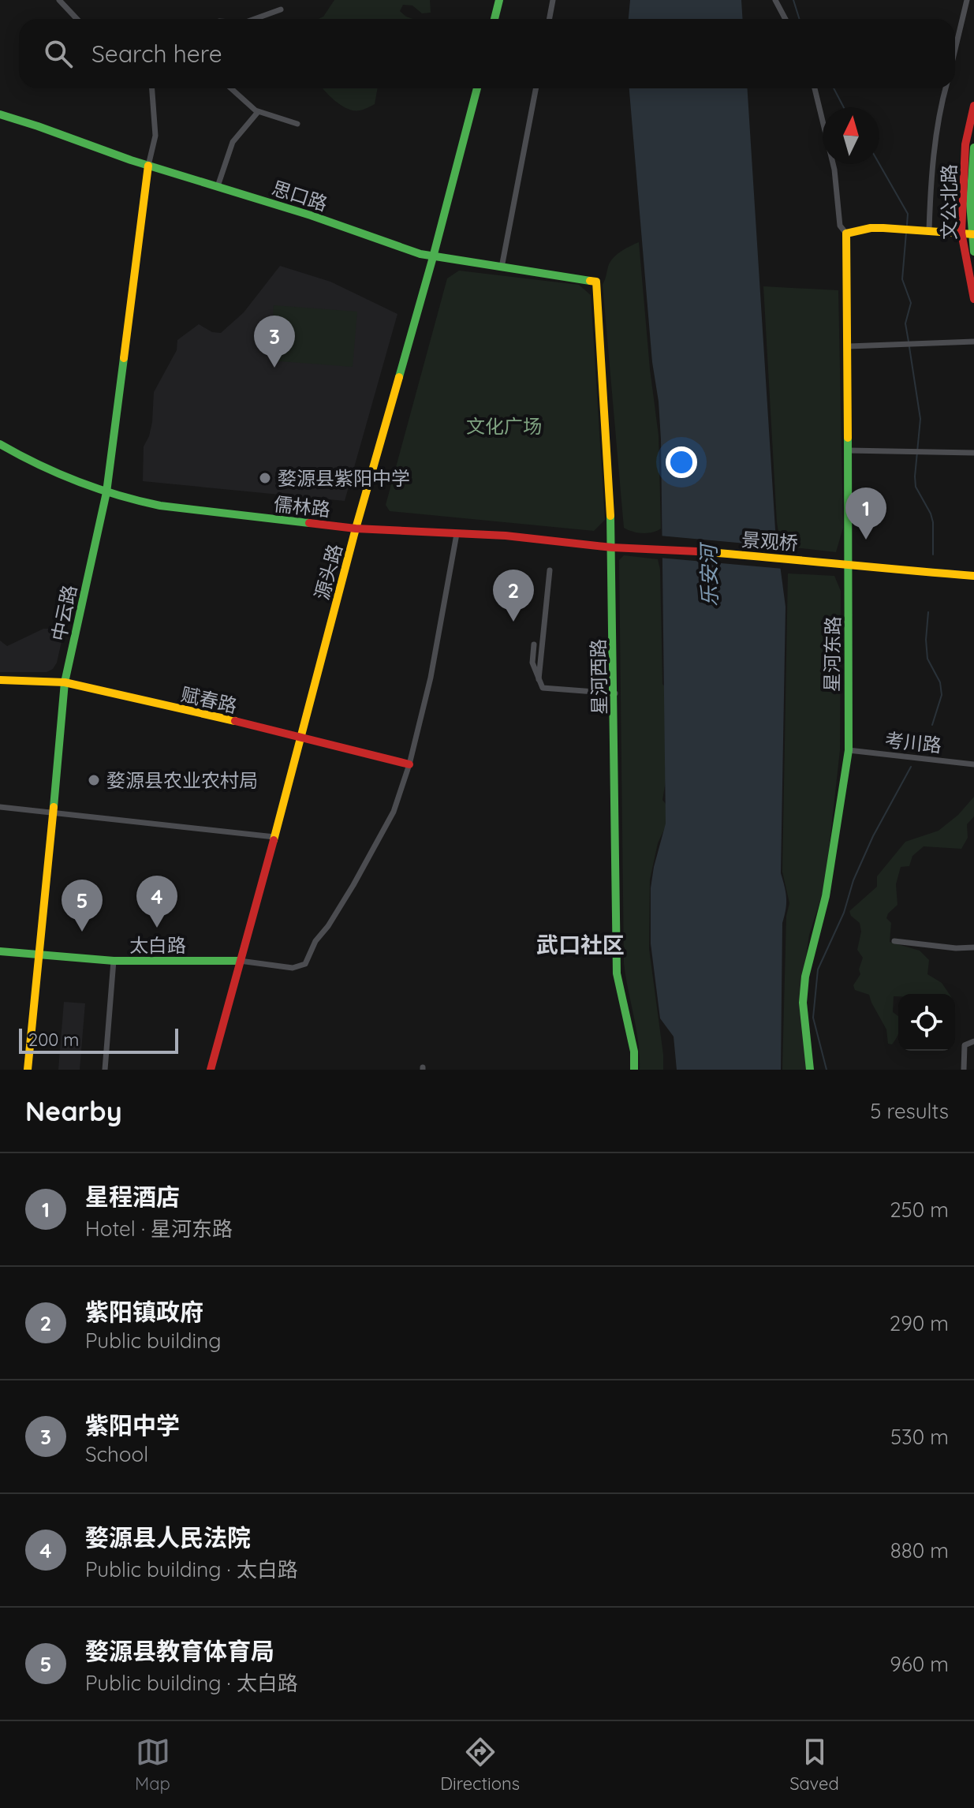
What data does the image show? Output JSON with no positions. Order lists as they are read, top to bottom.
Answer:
{
  "streets": {
    "street": [
      "思口路",
      "文公北路",
      "儒林路",
      "景观桥",
      "源头路",
      "中云路",
      "星河东路",
      "星河西路",
      "赋春路",
      "考川路",
      "太白路"
    ]
  },
  "crossings": [
    ["思口路", "源头路"],
    ["思口路", "中云路"],
    ["思口路", "星河西路"],
    ["儒林路", "景观桥"],
    ["儒林路", "源头路"],
    ["儒林路", "中云路"],
    ["儒林路", "星河西路"],
    ["景观桥", "星河东路"],
    ["景观桥", "星河西路"],
    ["源头路", "赋春路"],
    ["源头路", "太白路"],
    ["中云路", "赋春路"],
    ["中云路", "太白路"],
    ["星河东路", "考川路"]
  ],
  "districts": ["武口社区"],
  "water": ["乐安河"],
  "parks": ["文化广场"],
  "places": ["婺源县紫阳中学", "婺源县农业农村局"],
  "scale_bar": "200 m",
  "north": "top",
  "page": {
    "search": "Search here",
    "pins": [
      "3",
      "1",
      "2",
      "4",
      "5"
    ],
    "scale": "200 m",
    "heading": ["Nearby", "5 results"],
    "list": [
      {
        "mark": "1",
        "name": "星程酒店",
        "note": "Hotel · 星河东路",
        "value": "250 m"
      },
      {
        "mark": "2",
        "name": "紫阳镇政府",
        "note": "Public building",
        "value": "290 m"
      },
      {
        "mark": "3",
        "name": "紫阳中学",
        "note": "School",
        "value": "530 m"
      },
      {
        "mark": "4",
        "name": "婺源县人民法院",
        "note": "Public building · 太白路",
        "value": "880 m"
      },
      {
        "mark": "5",
        "name": "婺源县教育体育局",
        "note": "Public building · 太白路",
        "value": "960 m"
      }
    ],
    "nav": ["Map", "Directions", "Saved"]
  }
}
